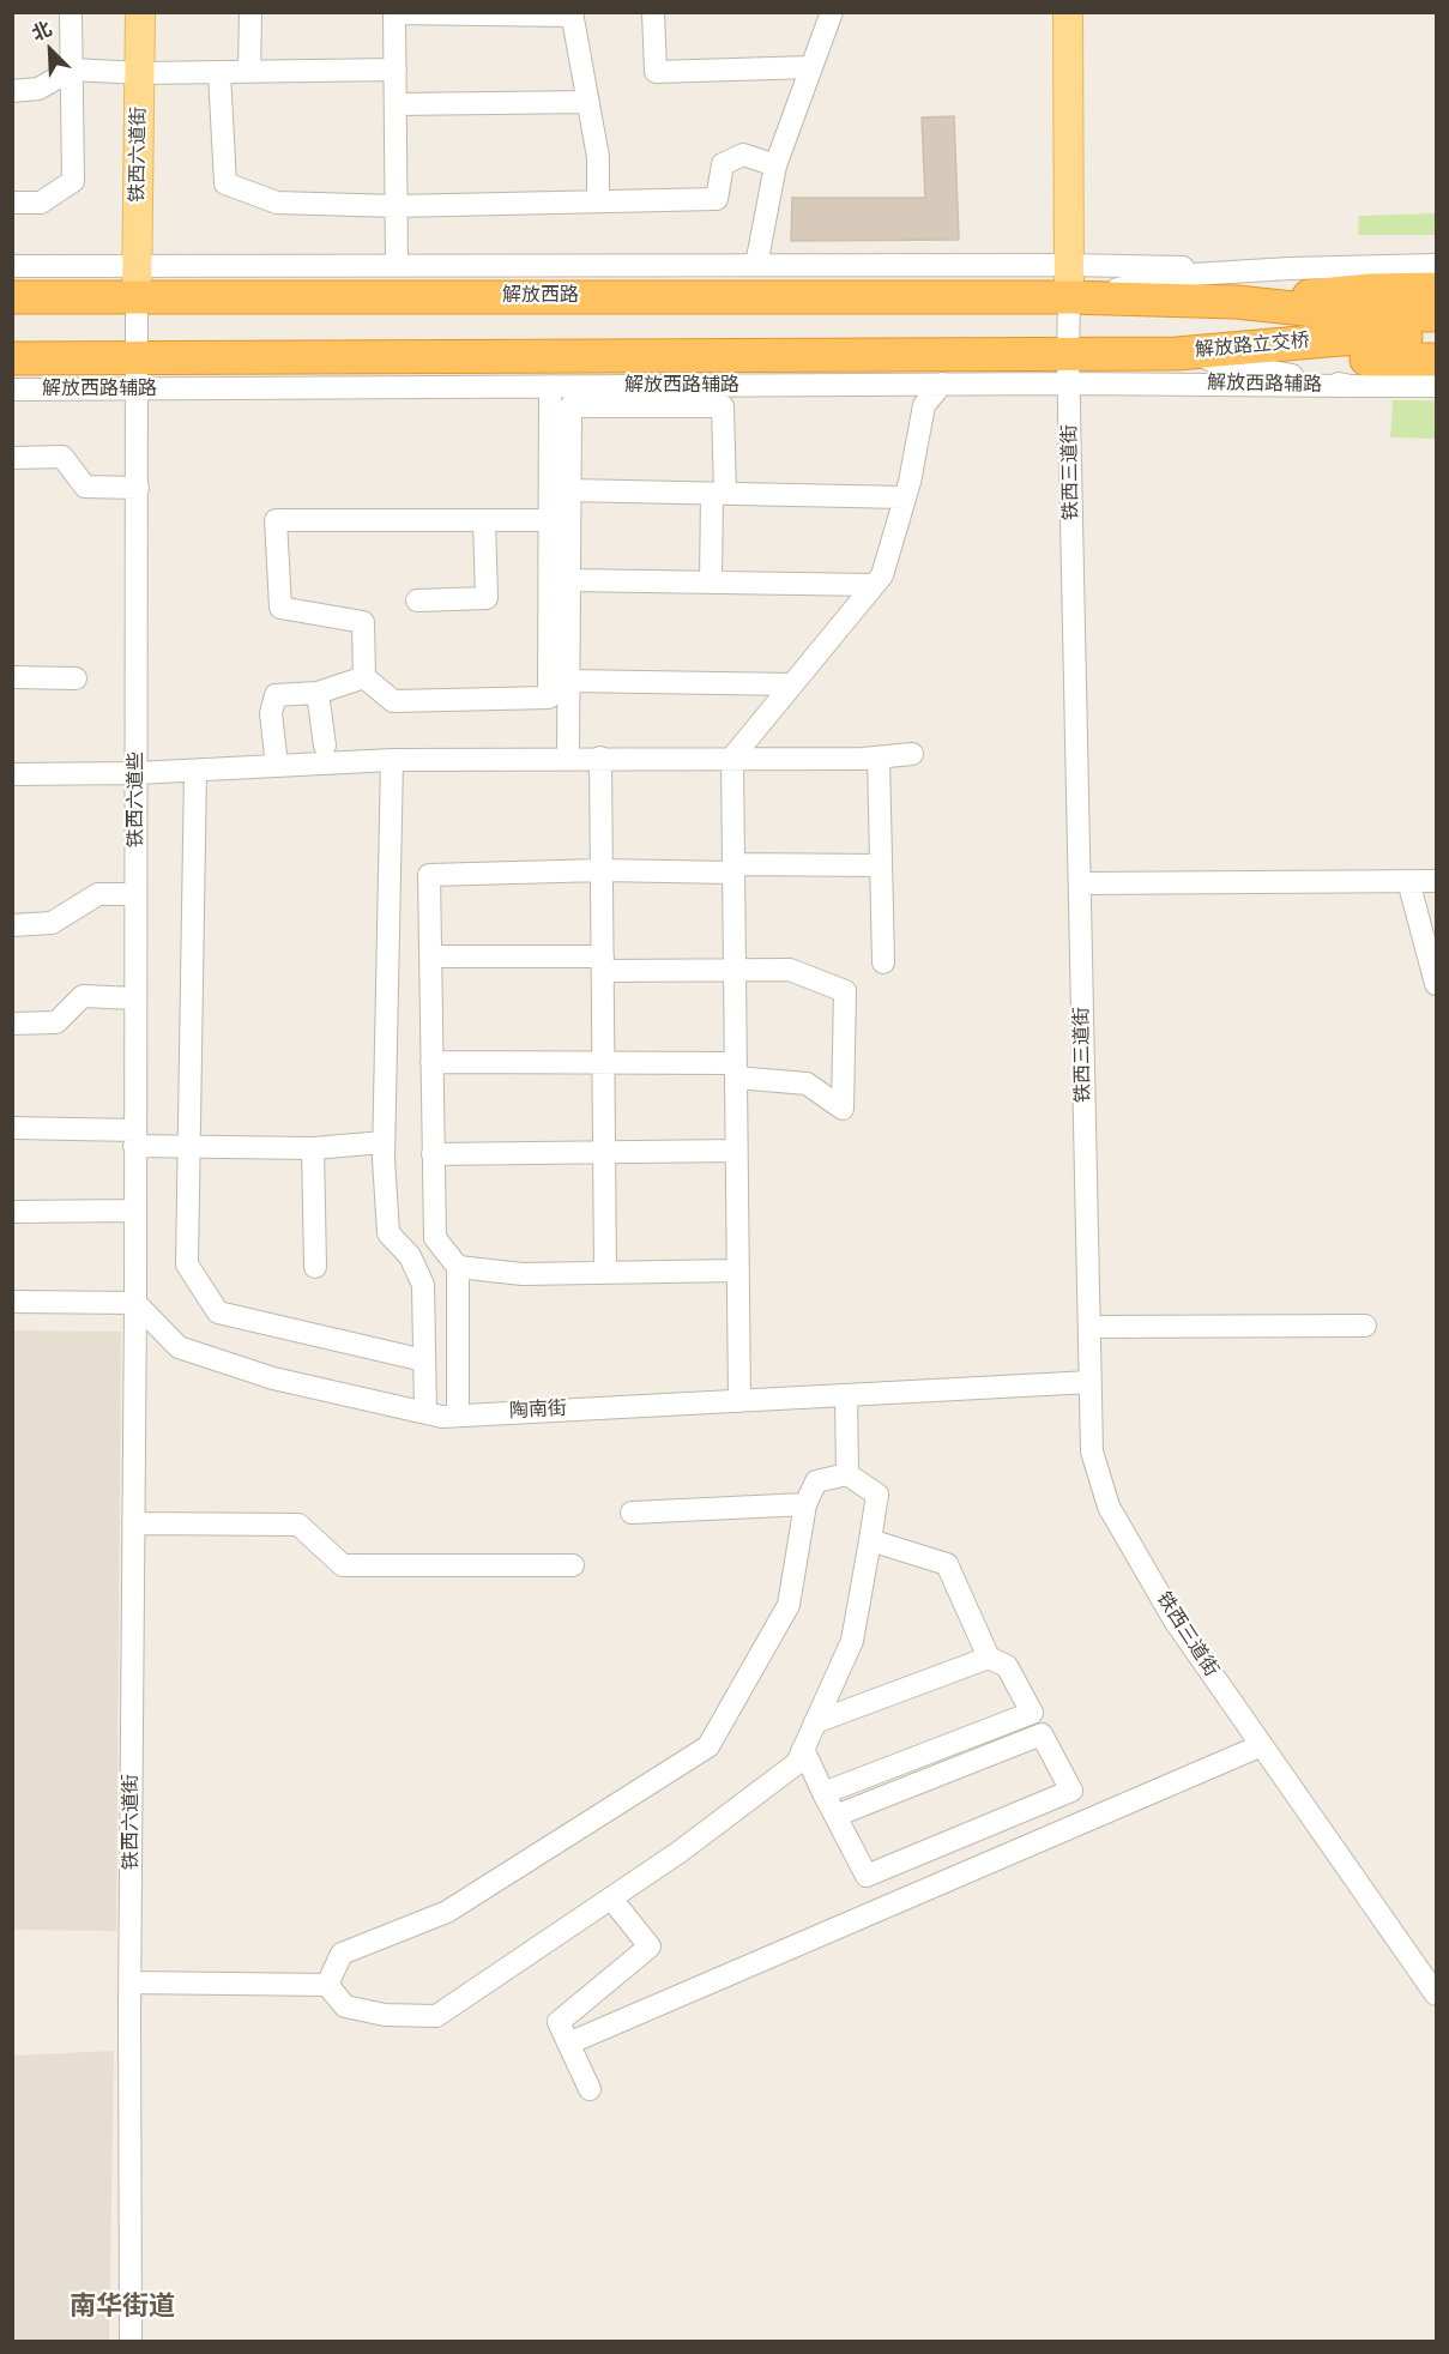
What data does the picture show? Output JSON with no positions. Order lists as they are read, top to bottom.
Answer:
{
  "streets": {
    "highway": ["解放西路", "解放路立交桥"],
    "main road": ["铁西六道街", "铁西三道街"],
    "street": ["解放西路辅路", "铁西六道些", "陶南街"]
  },
  "crossings": [
    ["铁西六道街", "解放西路"],
    ["铁西六道街", "铁西六道些"],
    ["铁西六道街", "陶南街"],
    ["解放西路", "解放路立交桥"],
    ["解放西路", "铁西三道街"],
    ["解放西路", "铁西六道些"],
    ["解放路立交桥", "解放西路辅路"],
    ["解放路立交桥", "铁西三道街"],
    ["解放西路辅路", "铁西三道街"],
    ["解放西路辅路", "铁西六道些"],
    ["铁西三道街", "陶南街"],
    ["铁西六道些", "陶南街"]
  ],
  "districts": ["南华街道"],
  "north": "top left"
}
